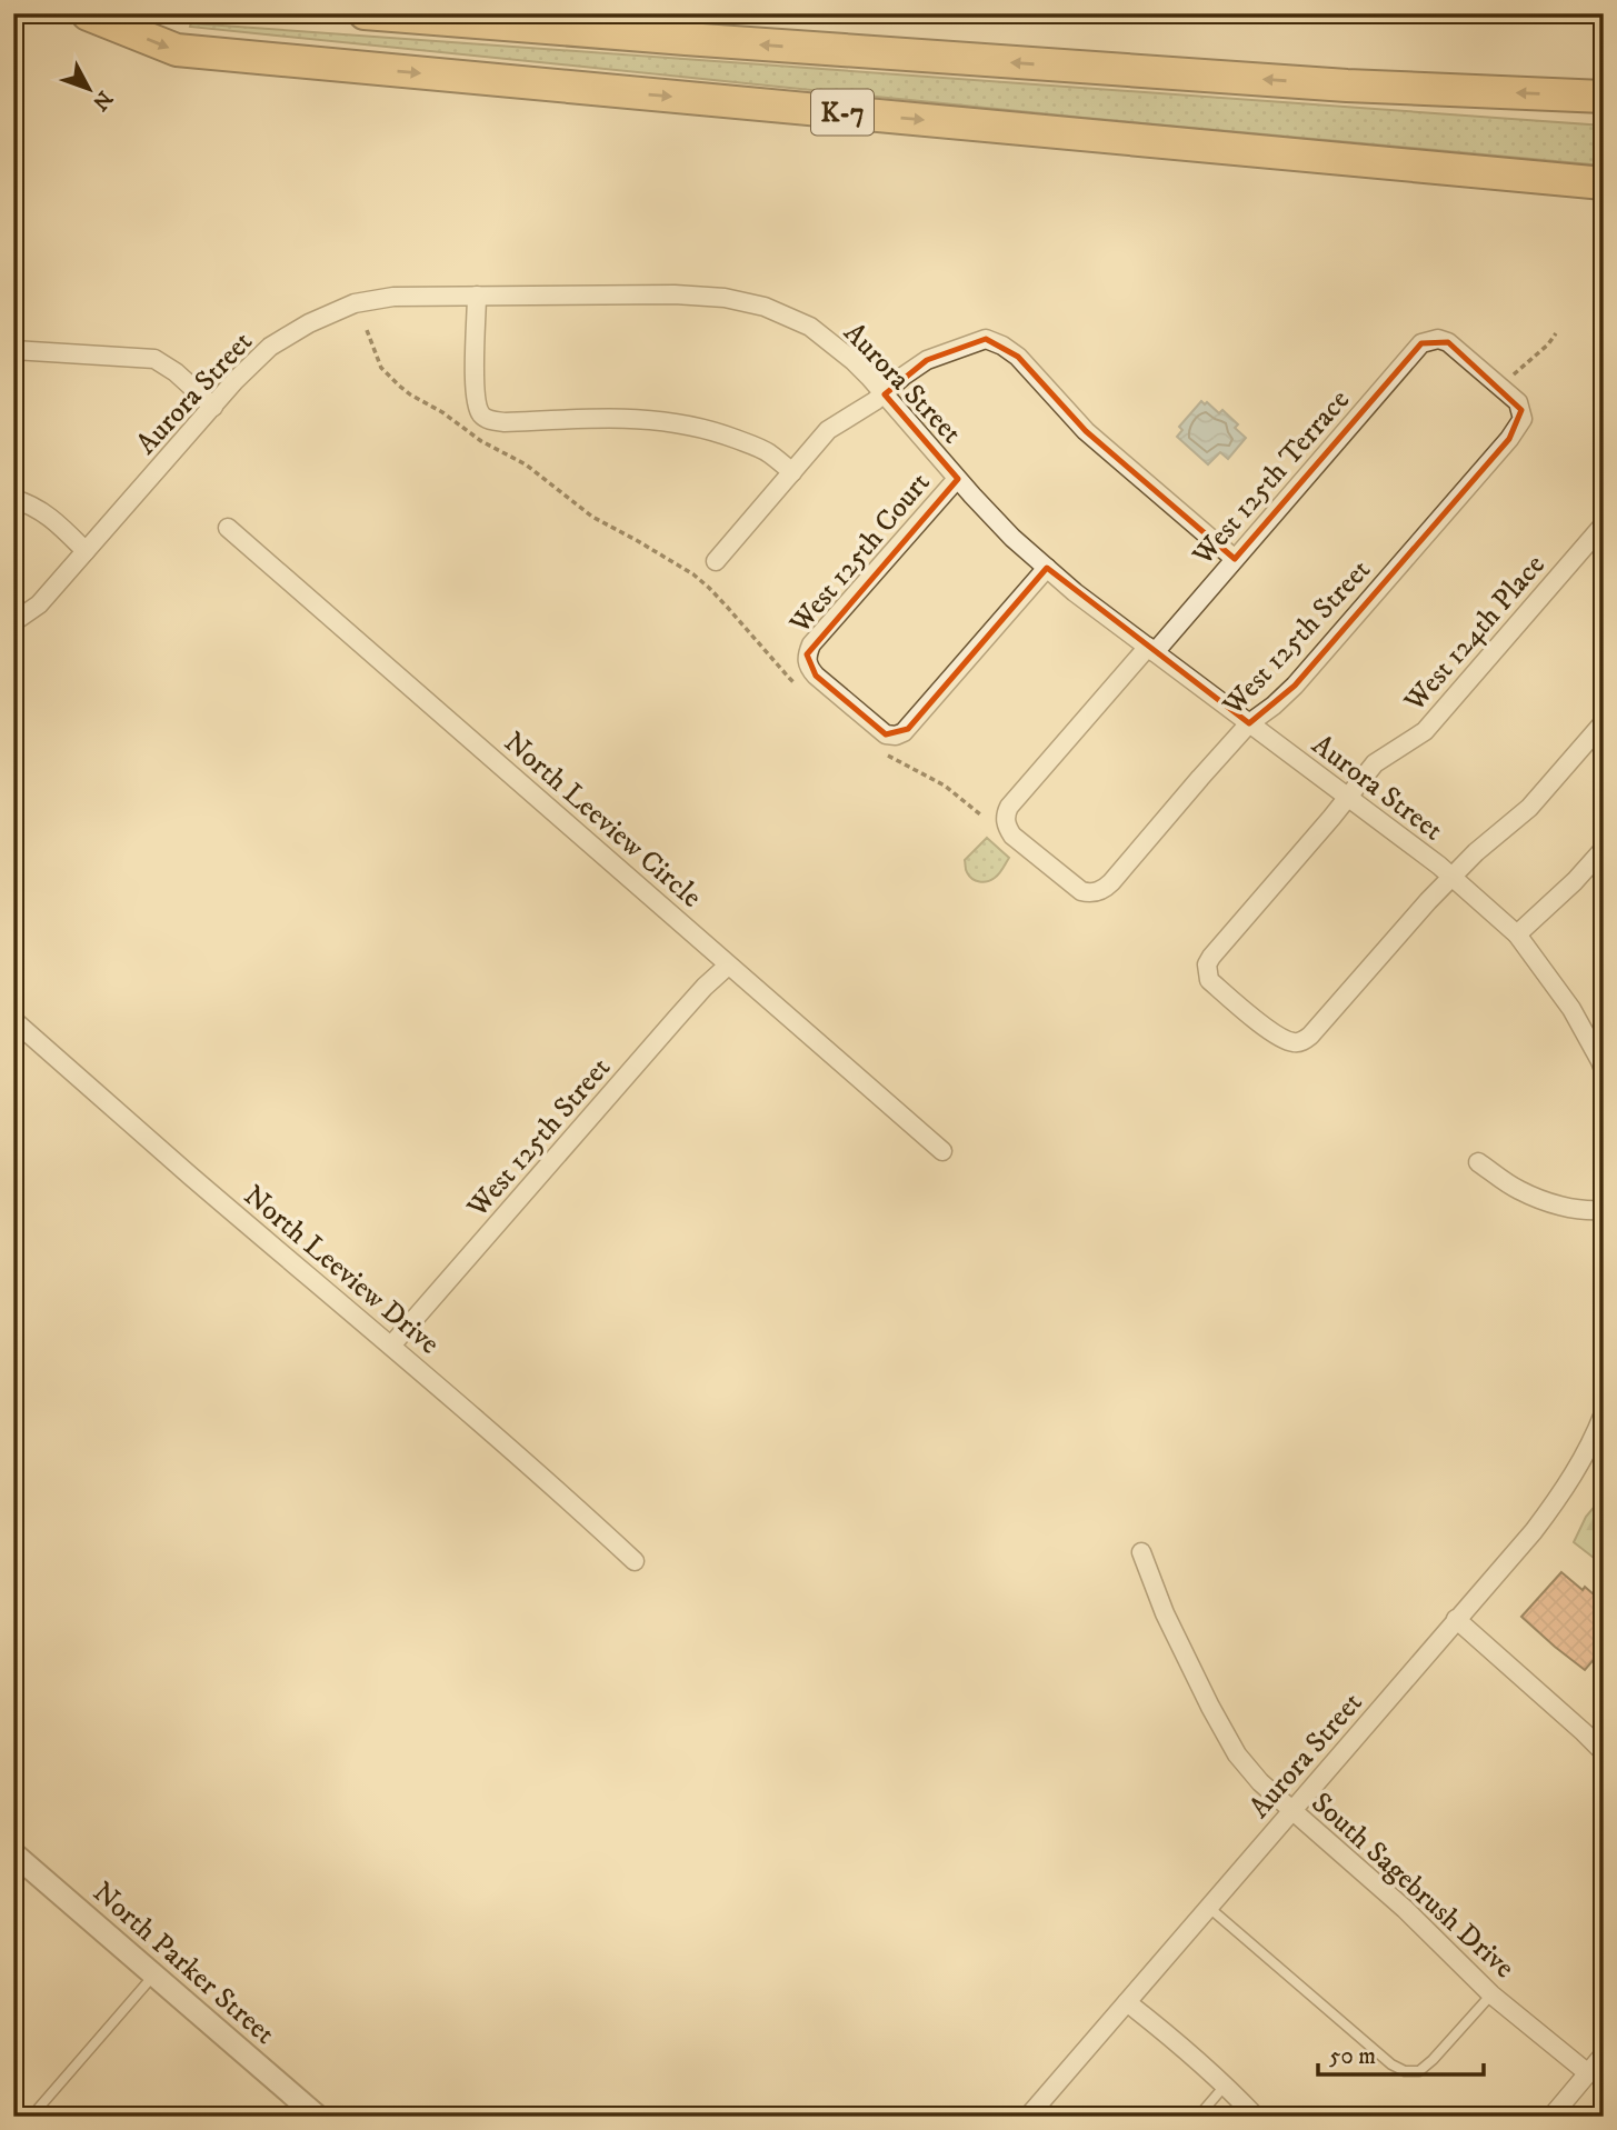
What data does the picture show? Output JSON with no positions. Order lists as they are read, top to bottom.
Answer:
{
  "streets": {
    "highway": ["K-7"],
    "street": [
      "Aurora Street",
      "West 125th Terrace",
      "West 125th Court",
      "West 124th Place",
      "West 125th Street",
      "North Leeview Circle",
      "North Leeview Drive",
      "South Sagebrush Drive",
      "North Parker Street"
    ]
  },
  "crossings": [
    ["Aurora Street", "West 125th Terrace"],
    ["Aurora Street", "West 125th Court"],
    ["Aurora Street", "West 124th Place"],
    ["Aurora Street", "West 125th Street"],
    ["Aurora Street", "South Sagebrush Drive"],
    ["West 125th Terrace", "West 125th Street"],
    ["West 125th Street", "North Leeview Circle"],
    ["West 125th Street", "North Leeview Drive"]
  ],
  "scale_bar": "50 m",
  "north": "bottom right"
}
